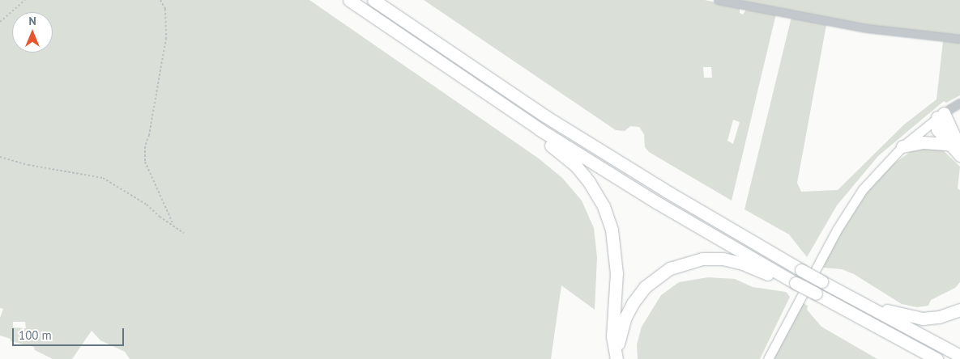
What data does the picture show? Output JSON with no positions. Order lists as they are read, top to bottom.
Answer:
{
  "scale_bar": "100 m",
  "north": "top"
}
